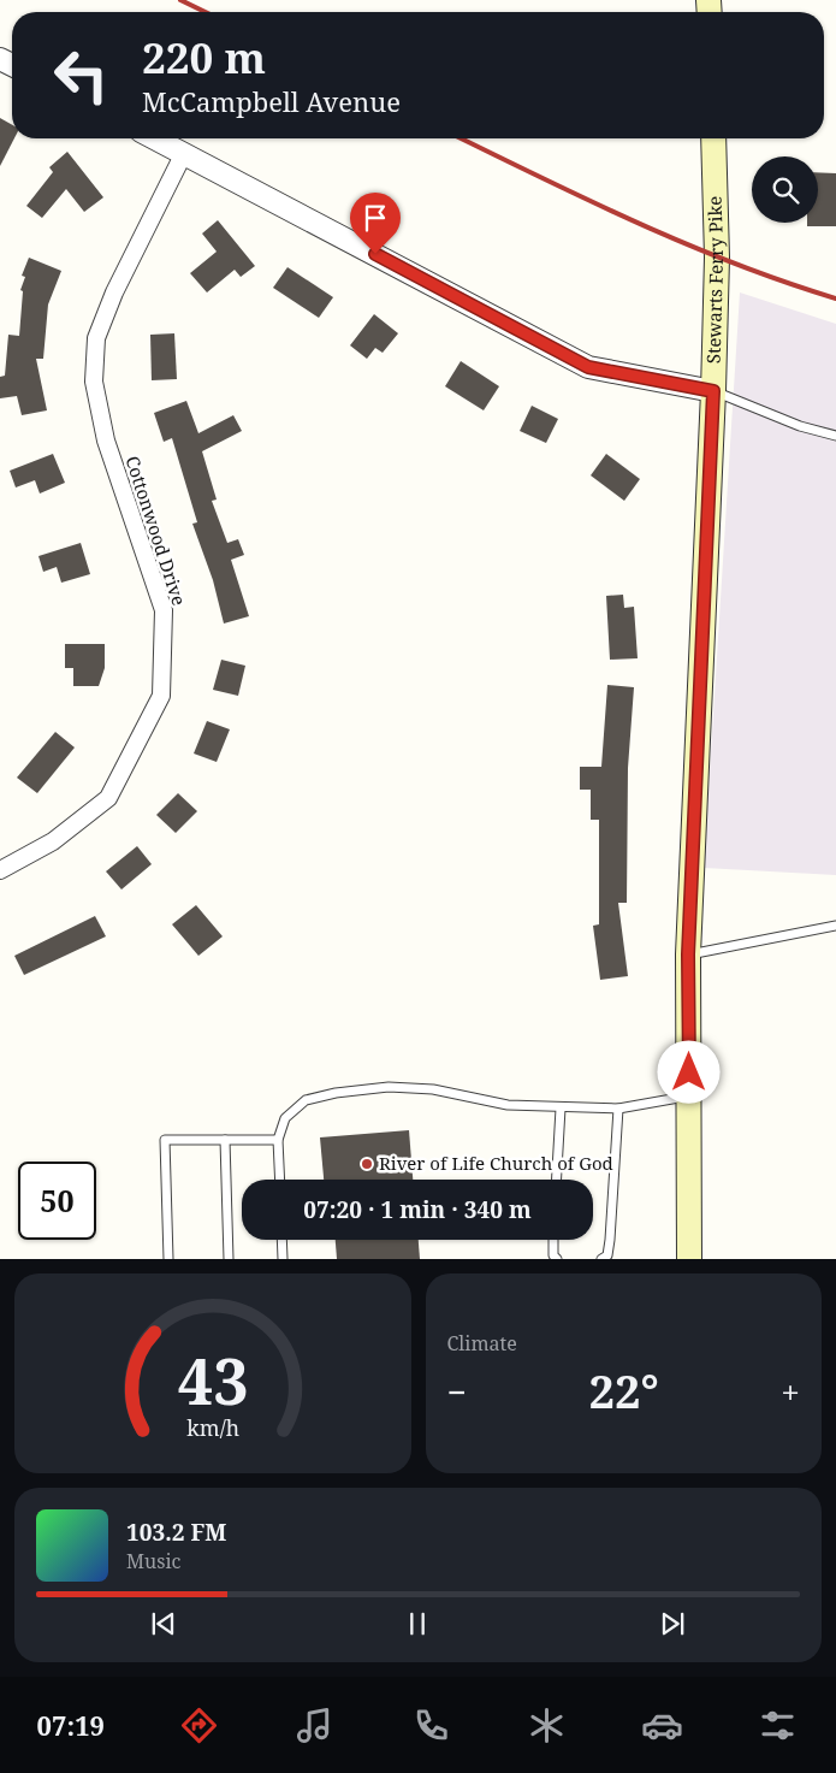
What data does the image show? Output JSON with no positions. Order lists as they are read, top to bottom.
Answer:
{
  "streets": {
    "main road": ["Stewarts Ferry Pike"],
    "street": ["Cottonwood Drive"]
  },
  "places": ["River of Life Church of God"],
  "page": {
    "turn": ["220 m", "McCampbell Avenue"],
    "limit": "50",
    "trip": "07:20 · 1 min · 340 m",
    "tile": "Climate",
    "heat": ["−", "22°", "+"],
    "song": ["103.2 FM", "Music"],
    "tabs": "07:19",
    "gauge": ["43", "km/h"]
  }
}
